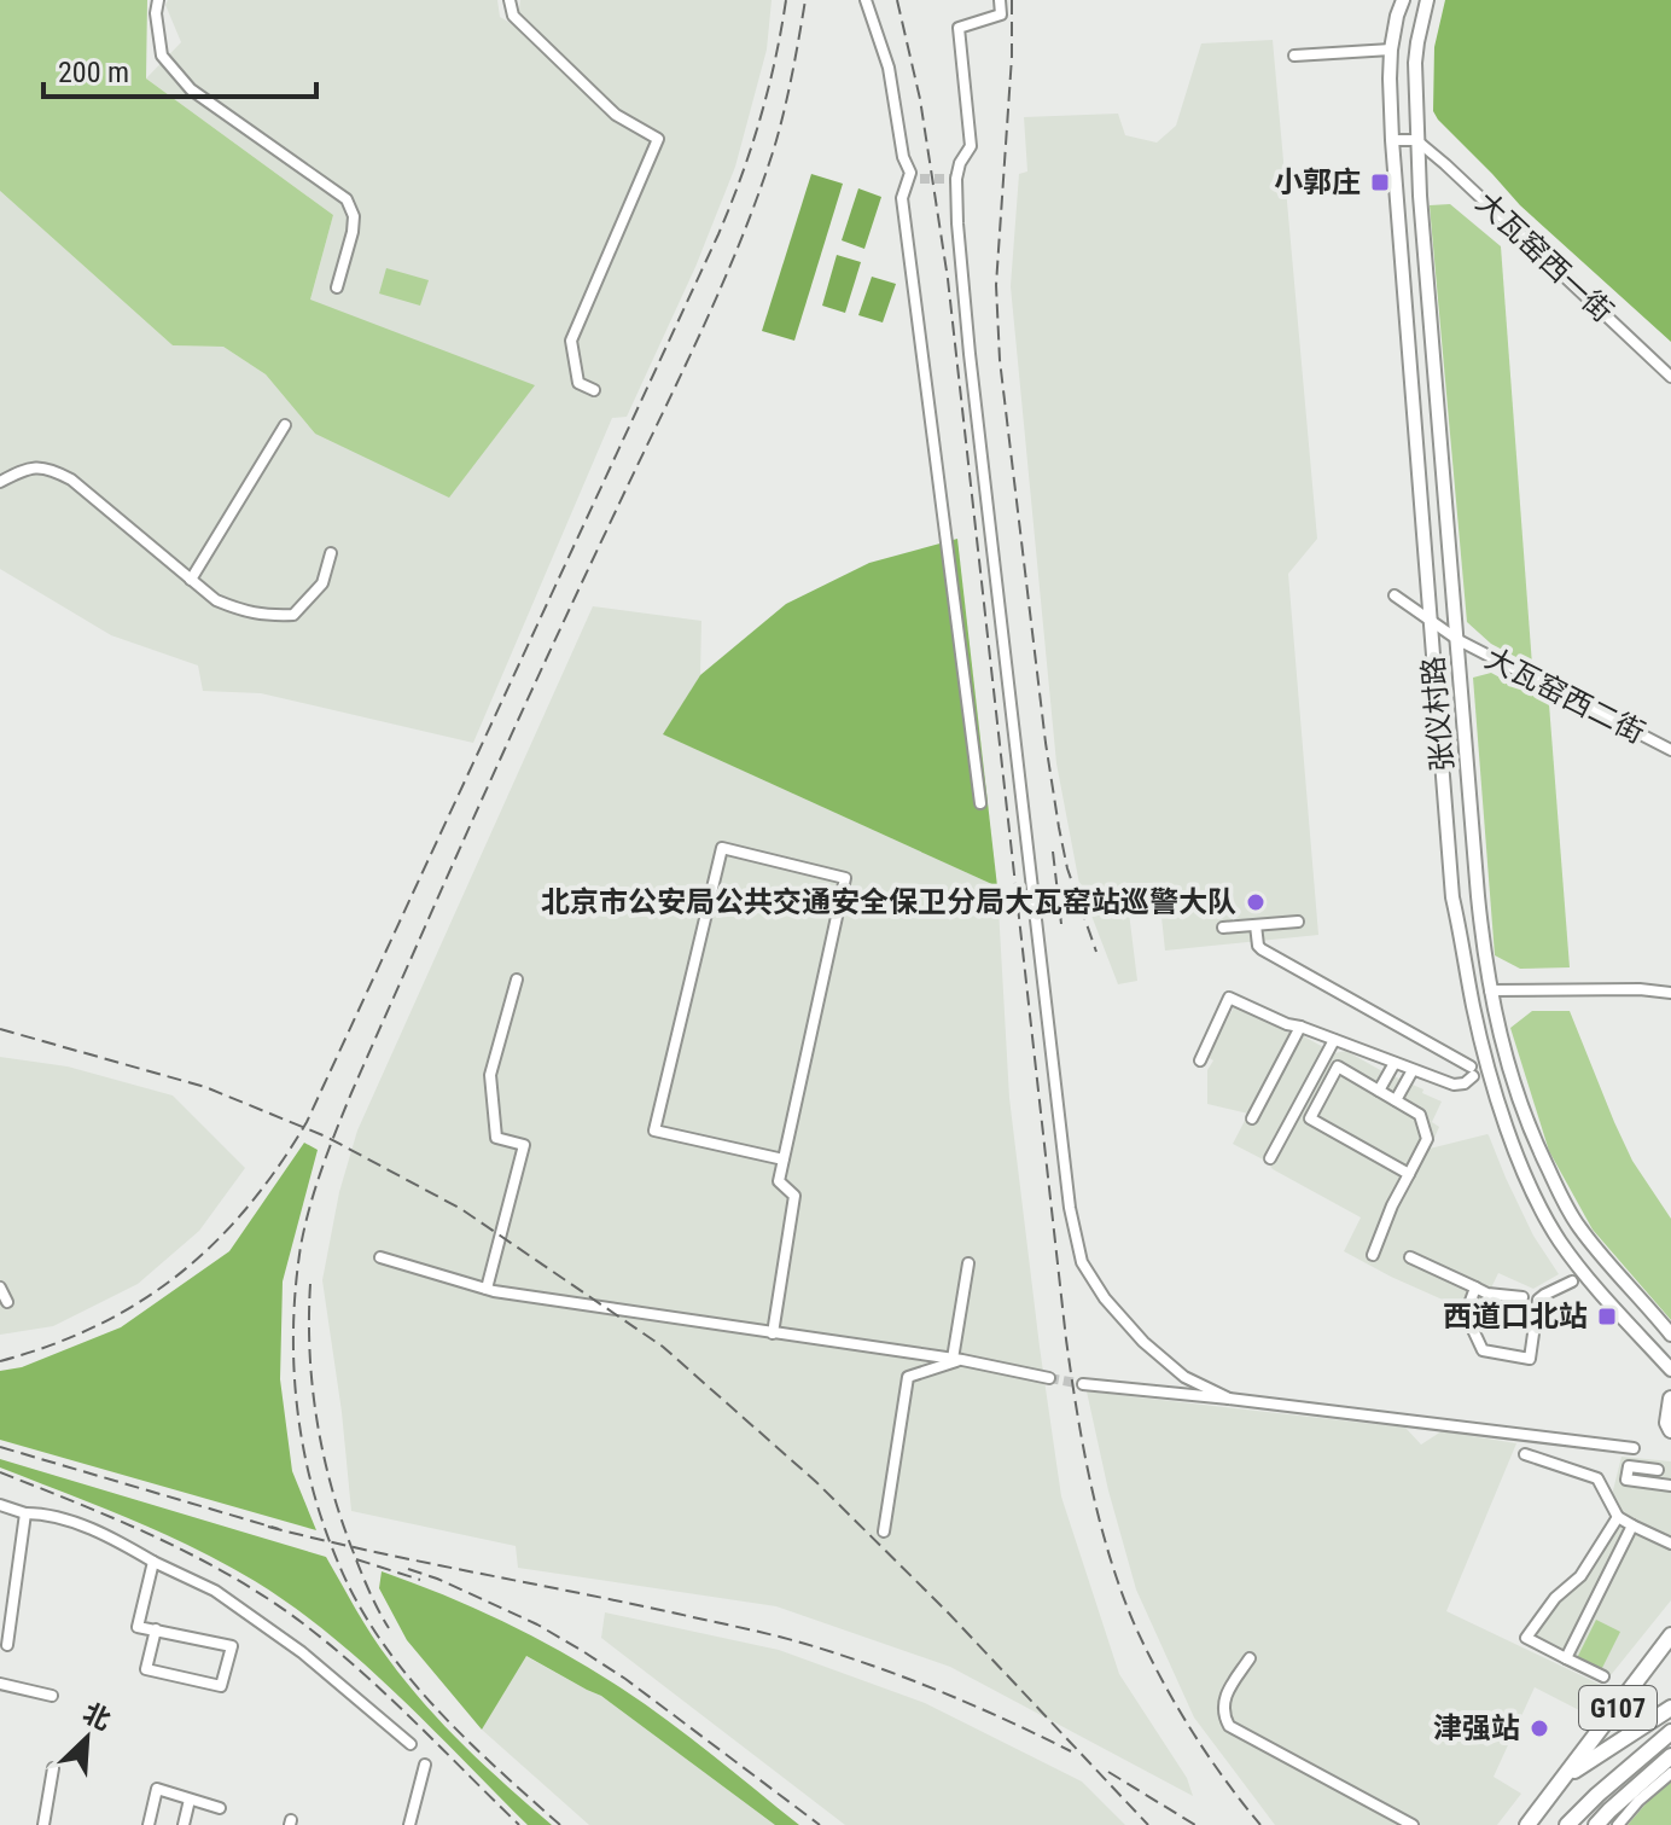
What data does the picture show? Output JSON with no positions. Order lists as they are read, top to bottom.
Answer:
{
  "streets": {
    "highway": ["G107"],
    "main road": ["张仪村路"],
    "street": ["大瓦窑西一街", "大瓦窑西二街"]
  },
  "crossings": [
    ["大瓦窑西一街", "张仪村路"],
    ["大瓦窑西二街", "张仪村路"]
  ],
  "places": {
    "transit": ["小郭庄", "西道口北站"],
    "other": ["北京市公安局公共交通安全保卫分局大瓦窑站巡警大队", "津强站"]
  },
  "scale_bar": "200 m",
  "north": "top right"
}
